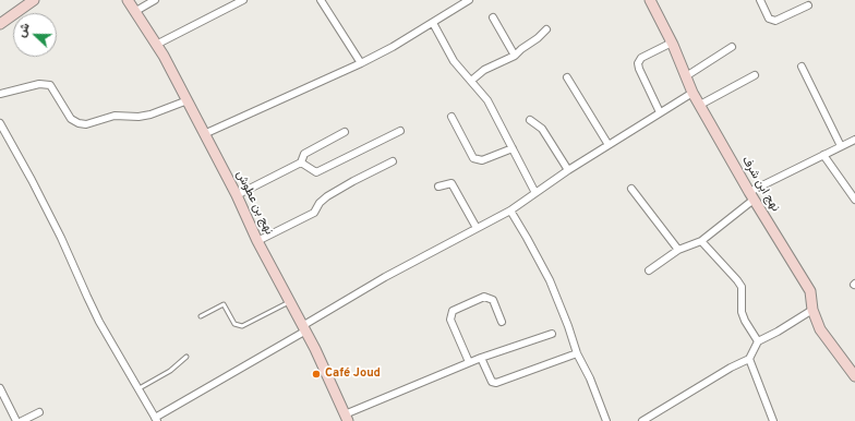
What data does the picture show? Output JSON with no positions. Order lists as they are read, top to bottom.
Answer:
{
  "streets": {
    "street": ["نهج ابن شرف", "نهج بن عطوش"]
  },
  "places": ["Café Joud"],
  "north": "left"
}
